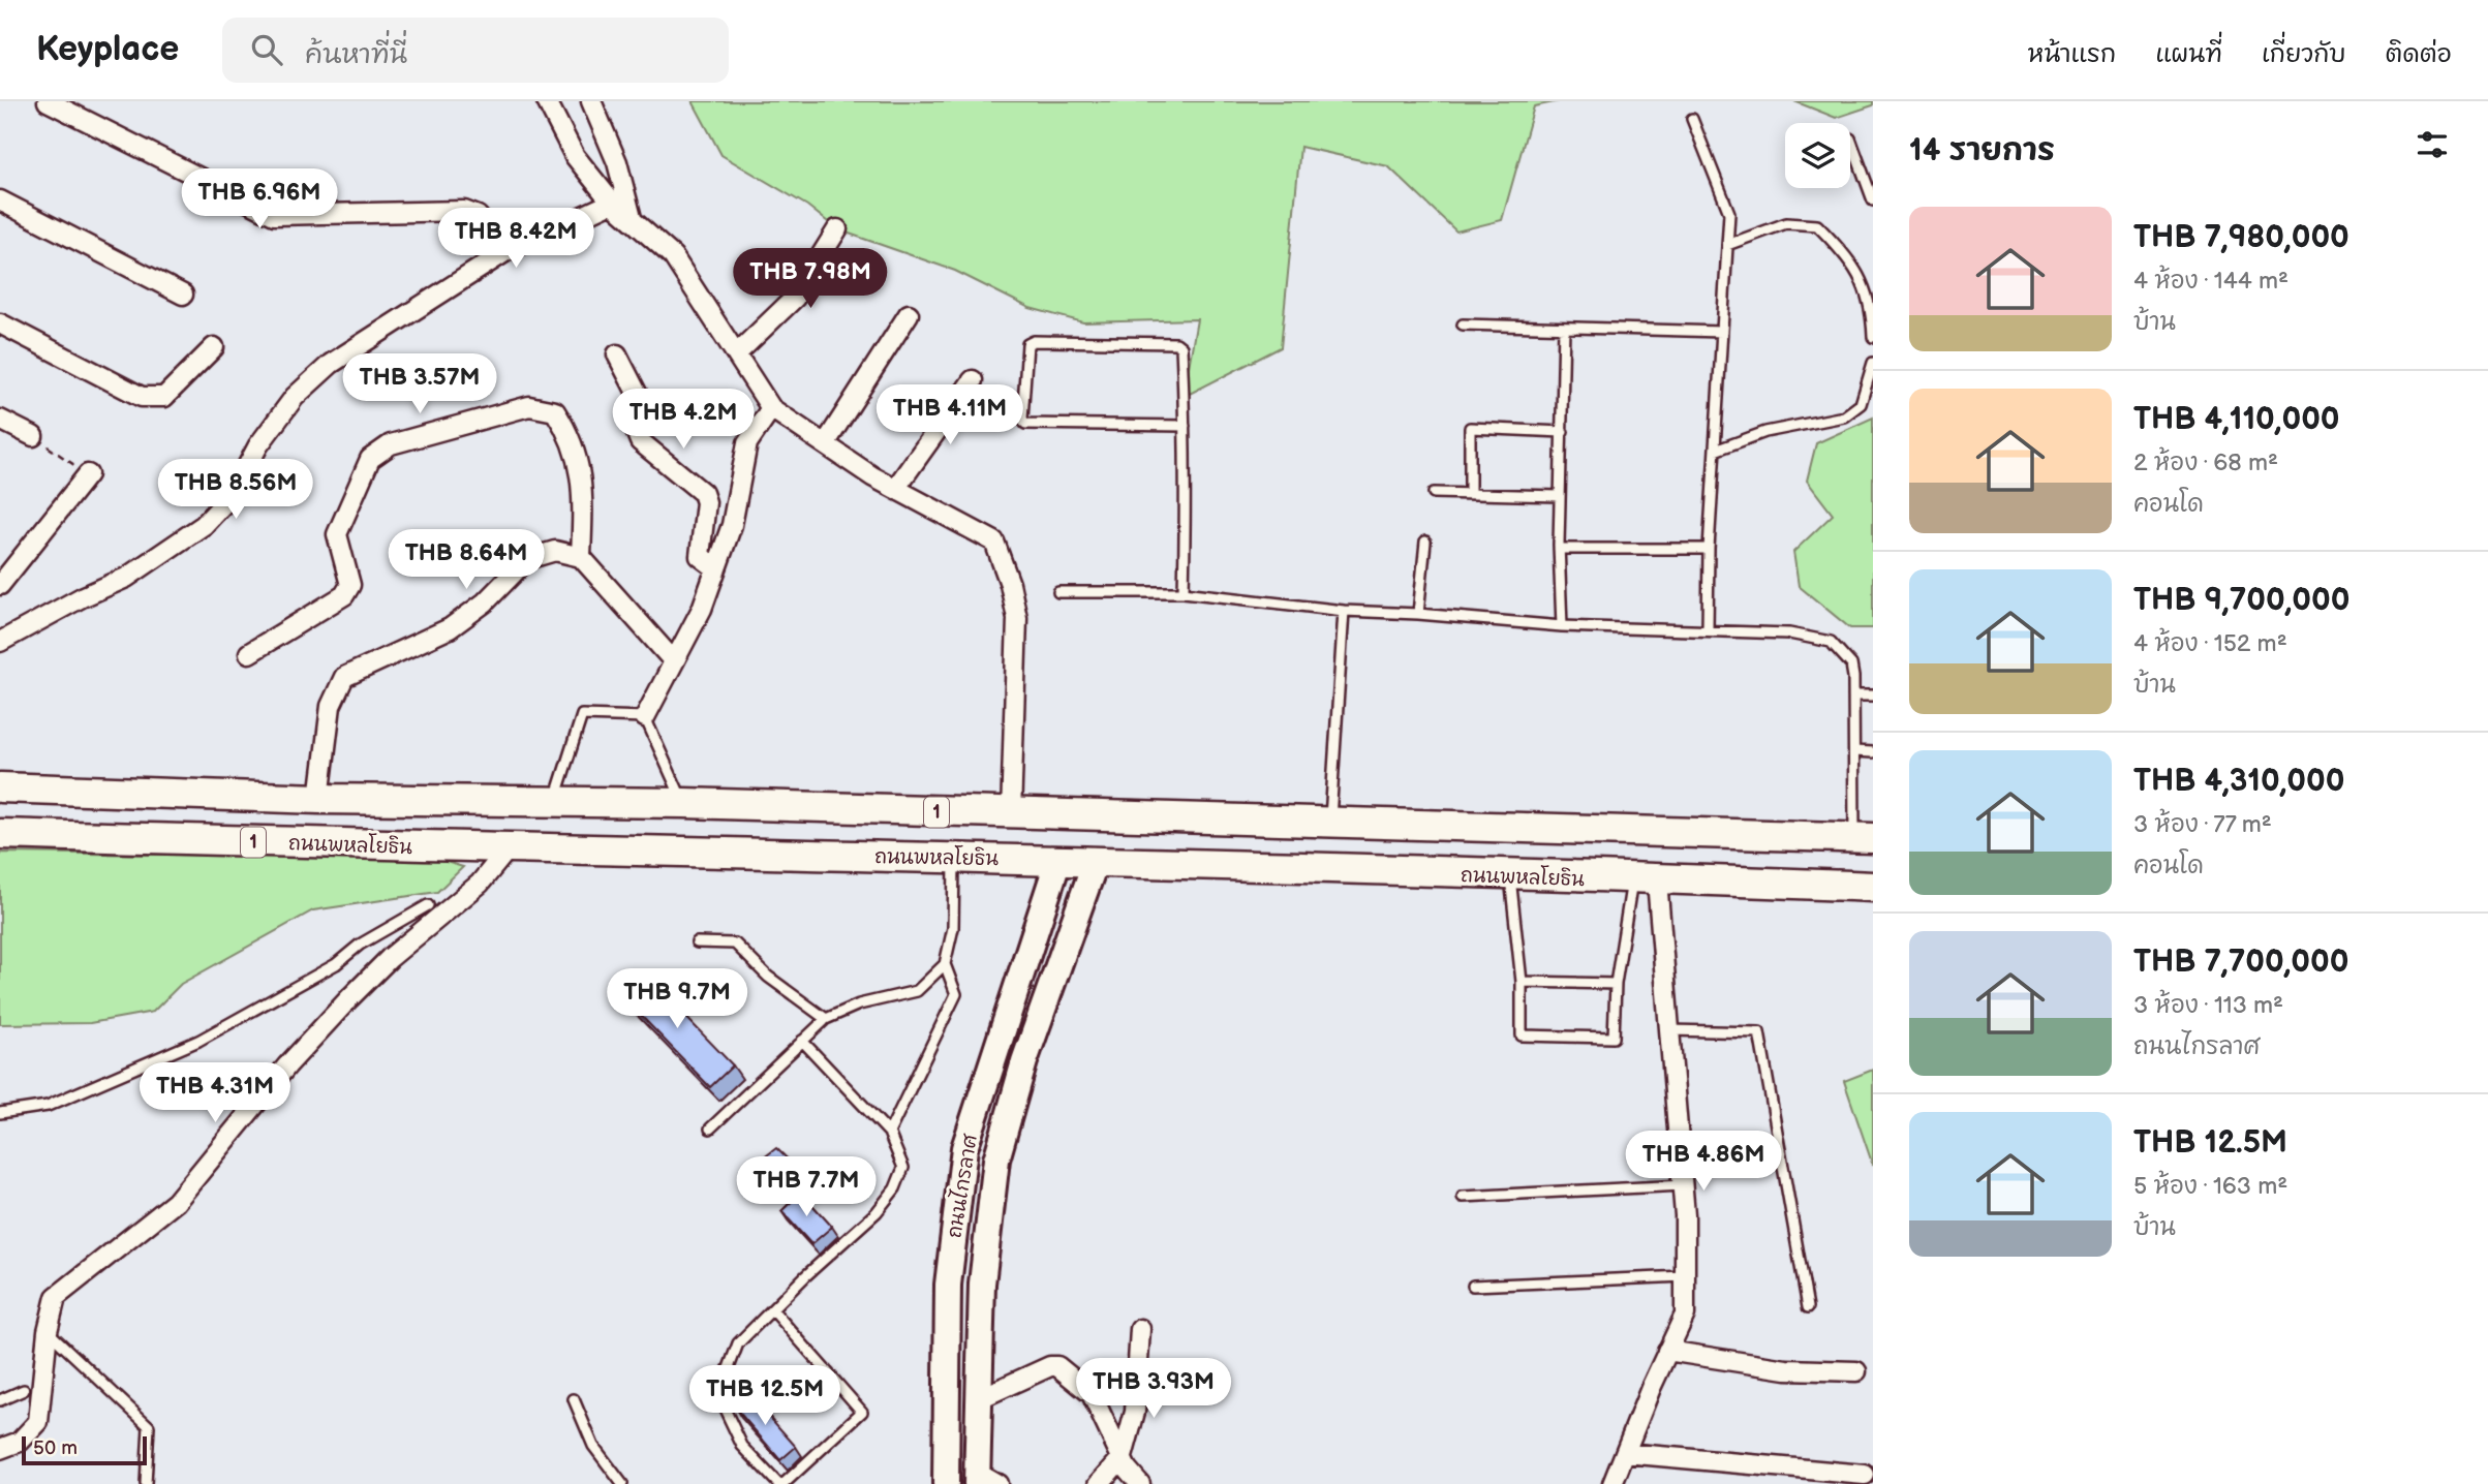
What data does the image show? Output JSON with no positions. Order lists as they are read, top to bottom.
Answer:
{
  "streets": {
    "main road": ["1", "ถนนพหลโยธิน", "ถนนไกรลาศ"]
  },
  "crossings": [
    ["ถนนพหลโยธิน", "ถนนไกรลาศ"]
  ],
  "scale_bar": "50 m",
  "page": {
    "header": "Keyplace",
    "search": "ค้นหาที่นี่",
    "nav": [
      "หน้าแรก",
      "แผนที่",
      "เกี่ยวกับ",
      "ติดต่อ"
    ],
    "heading": "14 รายการ",
    "price": [
      "THB 6.96M",
      "THB 8.42M",
      "THB 7.98M",
      "THB 3.57M",
      "THB 4.11M",
      "THB 4.2M",
      "THB 8.56M",
      "THB 8.64M",
      "THB 9.7M",
      "THB 4.31M",
      "THB 4.86M",
      "THB 7.7M",
      "THB 3.93M",
      "THB 12.5M"
    ],
    "list": [
      {
        "name": "THB 7,980,000",
        "note": "4 ห้อง · 144 m² · บ้าน"
      },
      {
        "name": "THB 4,110,000",
        "note": "2 ห้อง · 68 m² · คอนโด"
      },
      {
        "name": "THB 9,700,000",
        "note": "4 ห้อง · 152 m² · บ้าน"
      },
      {
        "name": "THB 4,310,000",
        "note": "3 ห้อง · 77 m² · คอนโด"
      },
      {
        "name": "THB 7,700,000",
        "note": "3 ห้อง · 113 m² · ถนนไกรลาศ"
      },
      {
        "name": "THB 12.5M",
        "note": "5 ห้อง · 163 m² · บ้าน"
      }
    ],
    "scale": "50 m"
  }
}
